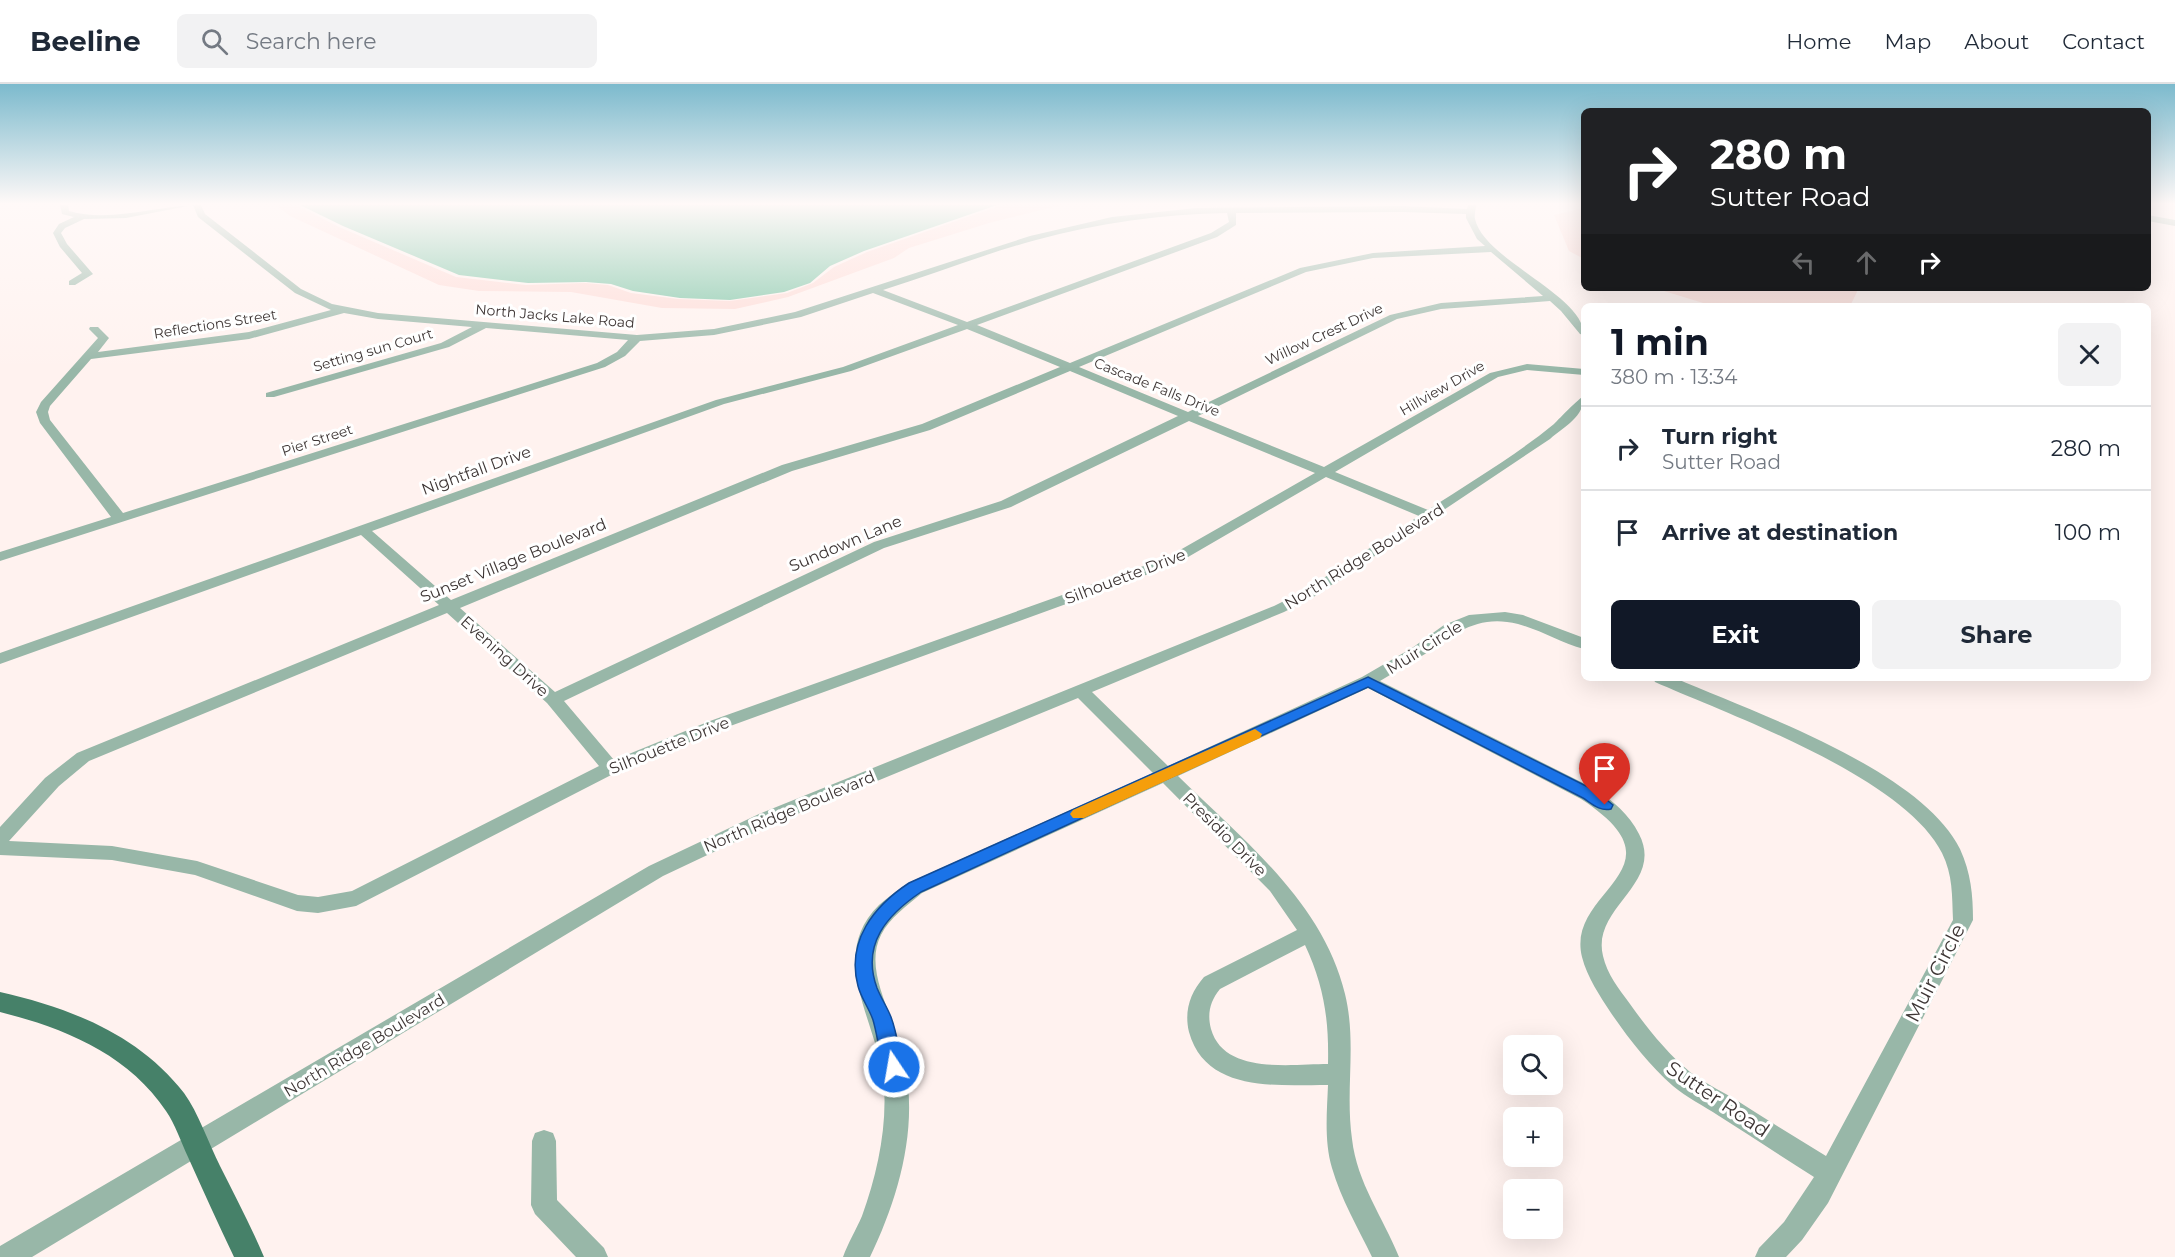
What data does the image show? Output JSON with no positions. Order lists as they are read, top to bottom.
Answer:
{
  "streets": {
    "street": [
      "North Jacks Lake Road",
      "Reflections Street",
      "Willow Crest Drive",
      "Setting sun Court",
      "Cascade Falls Drive",
      "Hillview Drive",
      "Pier Street",
      "Nightfall Drive",
      "Sundown Lane",
      "North Ridge Boulevard",
      "Sunset Village Boulevard",
      "Silhouette Drive",
      "Muir Circle",
      "Evening Drive",
      "Presidio Drive",
      "Sutter Road"
    ]
  },
  "crossings": [
    ["North Jacks Lake Road", "Reflections Street"],
    ["North Jacks Lake Road", "Setting sun Court"],
    ["North Jacks Lake Road", "Cascade Falls Drive"],
    ["North Jacks Lake Road", "Pier Street"],
    ["Willow Crest Drive", "Cascade Falls Drive"],
    ["Willow Crest Drive", "Sundown Lane"],
    ["Cascade Falls Drive", "Hillview Drive"],
    ["Cascade Falls Drive", "Nightfall Drive"],
    ["Cascade Falls Drive", "Sundown Lane"],
    ["Cascade Falls Drive", "North Ridge Boulevard"],
    ["Cascade Falls Drive", "Sunset Village Boulevard"],
    ["Cascade Falls Drive", "Silhouette Drive"],
    ["Hillview Drive", "Silhouette Drive"],
    ["Nightfall Drive", "Evening Drive"],
    ["Sundown Lane", "Evening Drive"],
    ["North Ridge Boulevard", "Presidio Drive"],
    ["Sunset Village Boulevard", "Evening Drive"],
    ["Silhouette Drive", "Evening Drive"],
    ["Muir Circle", "Presidio Drive"],
    ["Muir Circle", "Sutter Road"]
  ],
  "page": {
    "header": "Beeline",
    "search": "Search here",
    "nav": [
      "Home",
      "Map",
      "About",
      "Contact"
    ],
    "turn": ["280 m", "Sutter Road"],
    "heading": ["1 min", "380 m · 13:34"],
    "list": [
      {
        "name": "Turn right",
        "note": "Sutter Road",
        "value": "280 m"
      },
      {
        "name": "Arrive at destination",
        "value": "100 m"
      }
    ],
    "buttons": ["Exit", "Share"],
    "map_buttons": ["+", "−"]
  }
}
